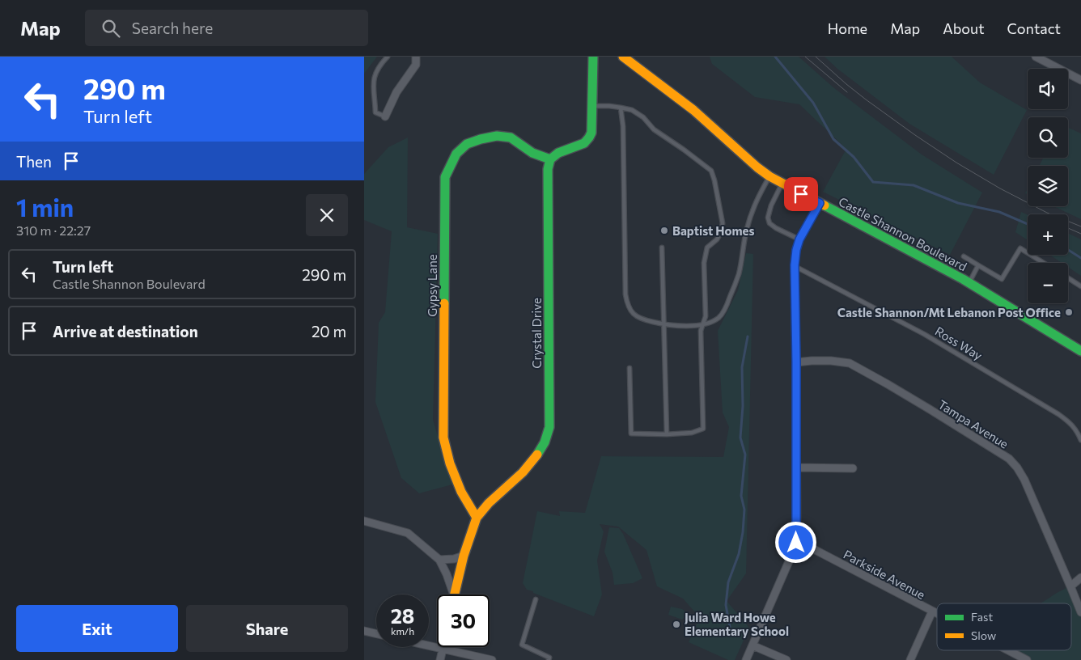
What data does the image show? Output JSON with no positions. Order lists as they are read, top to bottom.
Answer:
{
  "streets": {
    "street": [
      "Castle Shannon Boulevard",
      "Gypsy Lane",
      "Crystal Drive",
      "Tampa Avenue",
      "Parkside Avenue"
    ],
    "lane": ["Ross Way"]
  },
  "crossings": [
    ["Gypsy Lane", "Crystal Drive"]
  ],
  "places": ["Baptist Homes", "Castle Shannon/Mt Lebanon Post Office", "Julia Ward Howe Elementary School"],
  "legend": ["Fast", "Slow"],
  "page": {
    "header": "Map",
    "search": "Search here",
    "nav": [
      "Home",
      "Map",
      "About",
      "Contact"
    ],
    "turn": ["290 m", "Turn left"],
    "map_buttons": ["+", "−"],
    "then": "Then",
    "heading": ["1 min", "310 m · 22:27"],
    "list": [
      {
        "name": "Turn left",
        "note": "Castle Shannon Boulevard",
        "value": "290 m"
      },
      {
        "name": "Arrive at destination",
        "value": "20 m"
      }
    ],
    "speed": "28 km/h",
    "limit": "30",
    "buttons": ["Exit", "Share"]
  }
}
